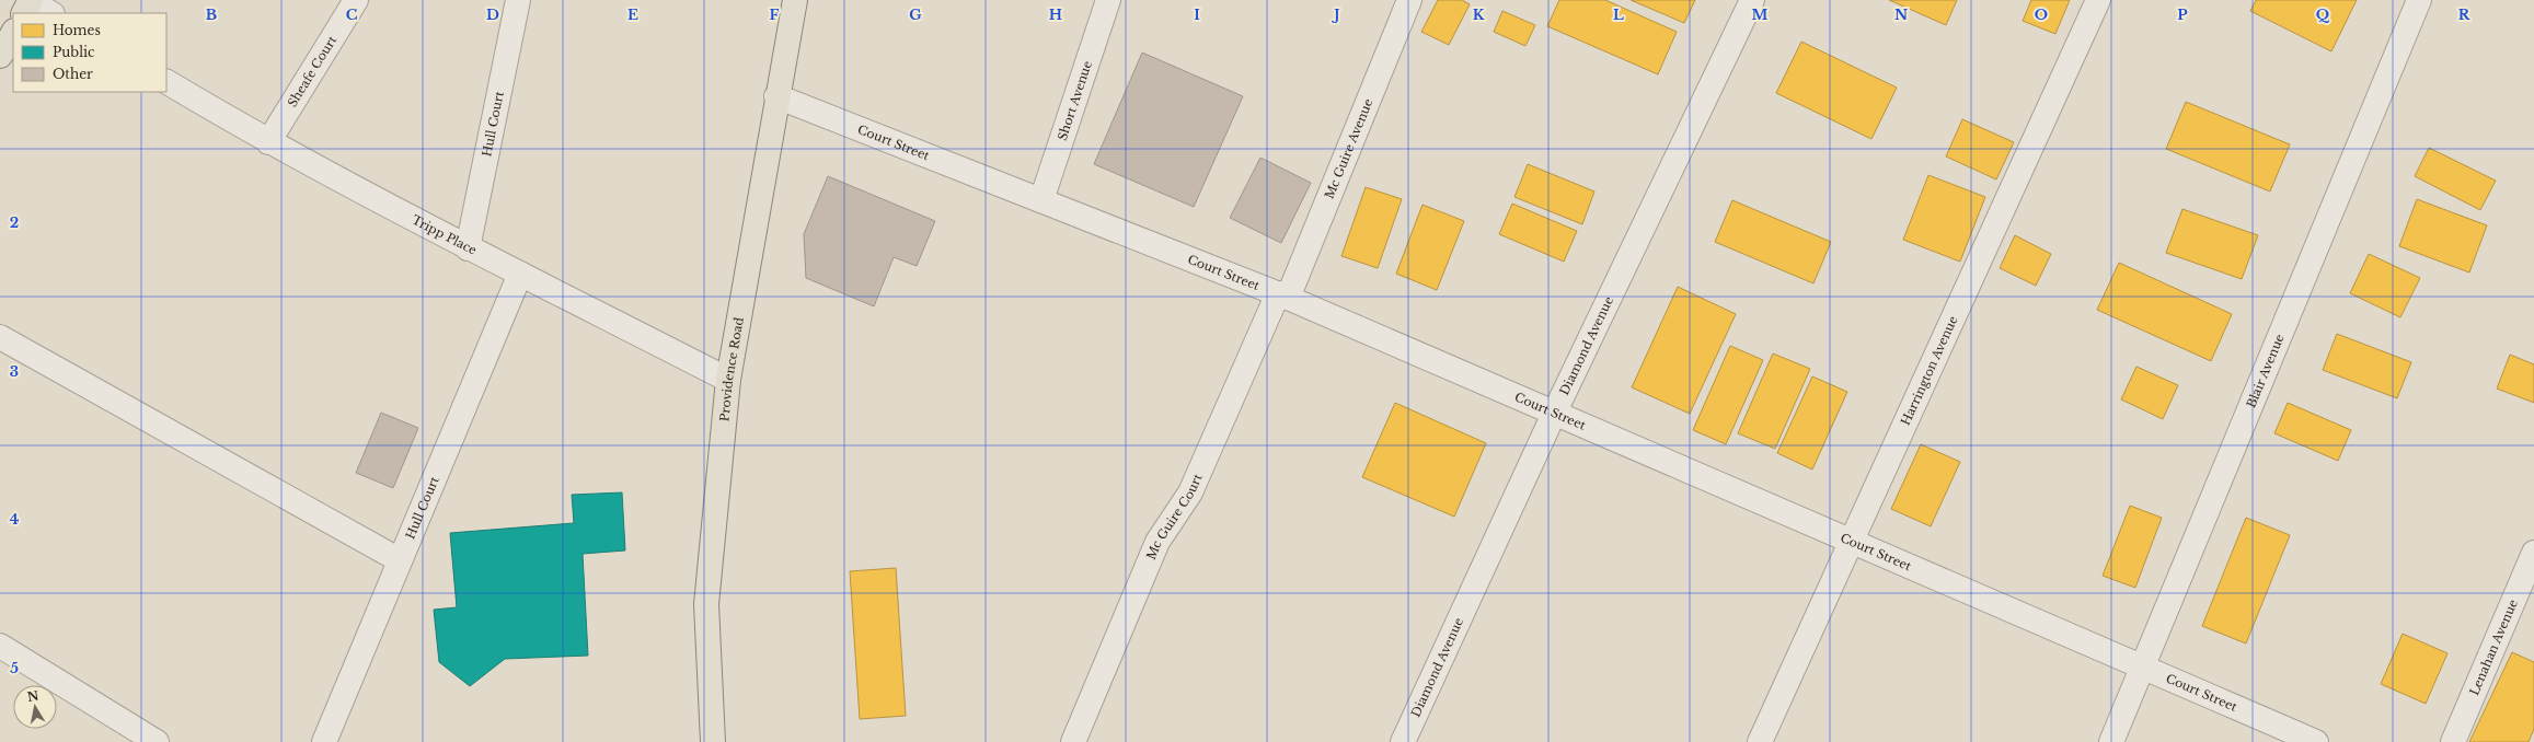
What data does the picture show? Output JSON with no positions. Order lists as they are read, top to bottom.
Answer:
{
  "streets": {
    "main road": ["Providence Road"],
    "street": [
      "Sheafe Court",
      "Short Avenue",
      "Hull Court",
      "Court Street",
      "Mc Guire Avenue",
      "Tripp Place",
      "Diamond Avenue",
      "Harrington Avenue",
      "Blair Avenue",
      "Mc Guire Court",
      "Lenahan Avenue"
    ]
  },
  "crossings": [
    ["Sheafe Court", "Tripp Place"],
    ["Short Avenue", "Court Street"],
    ["Hull Court", "Tripp Place"],
    ["Court Street", "Mc Guire Avenue"],
    ["Court Street", "Diamond Avenue"],
    ["Court Street", "Providence Road"],
    ["Court Street", "Harrington Avenue"],
    ["Court Street", "Blair Avenue"],
    ["Court Street", "Mc Guire Court"],
    ["Mc Guire Avenue", "Mc Guire Court"],
    ["Tripp Place", "Providence Road"]
  ],
  "legend": ["Homes", "Public", "Other"],
  "north": "top",
  "grid": {
    "columns": [
      "B",
      "C",
      "D",
      "E",
      "F",
      "G",
      "H",
      "I",
      "J",
      "K",
      "L",
      "M",
      "N",
      "O",
      "P",
      "Q",
      "R"
    ],
    "rows": [
      "2",
      "3",
      "4",
      "5"
    ]
  }
}
